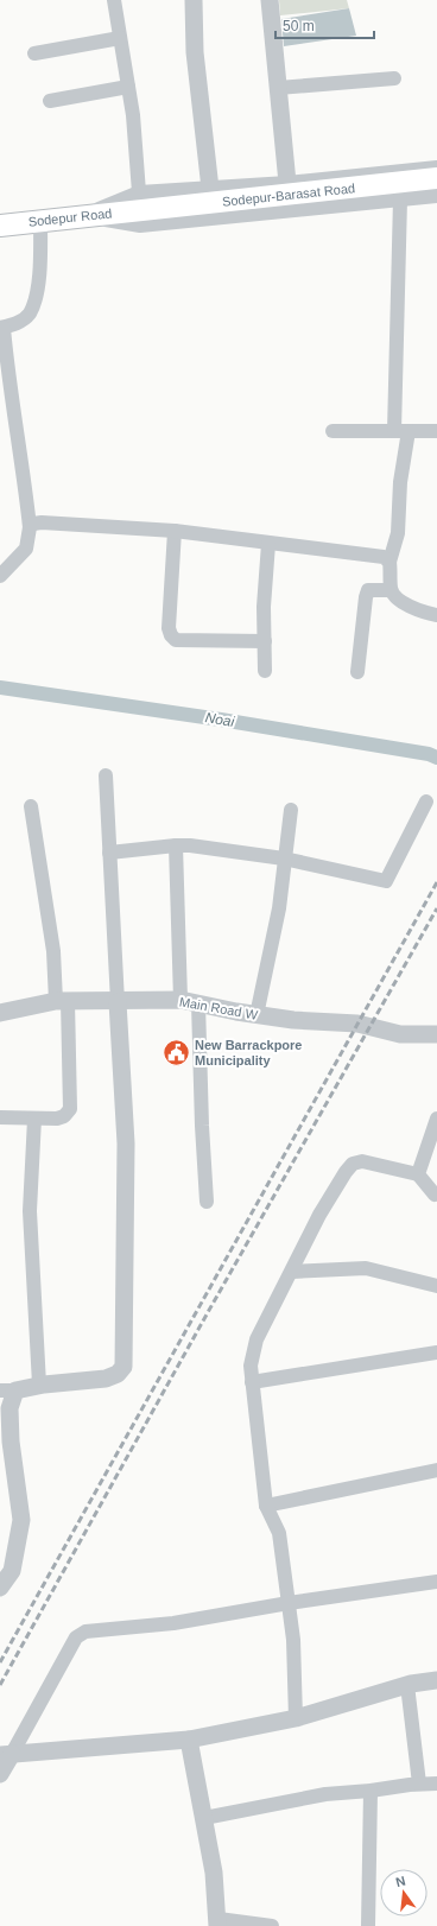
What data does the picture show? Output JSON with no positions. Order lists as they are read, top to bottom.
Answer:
{
  "streets": {
    "main road": ["Sodepur-Barasat Road", "Sodepur Road"],
    "street": ["Main Road W"]
  },
  "crossings": [
    ["Sodepur-Barasat Road", "Sodepur Road"]
  ],
  "water": ["Noai"],
  "places": {
    "public building": ["New Barrackpore Municipality"]
  },
  "scale_bar": "50 m",
  "north": "top"
}
